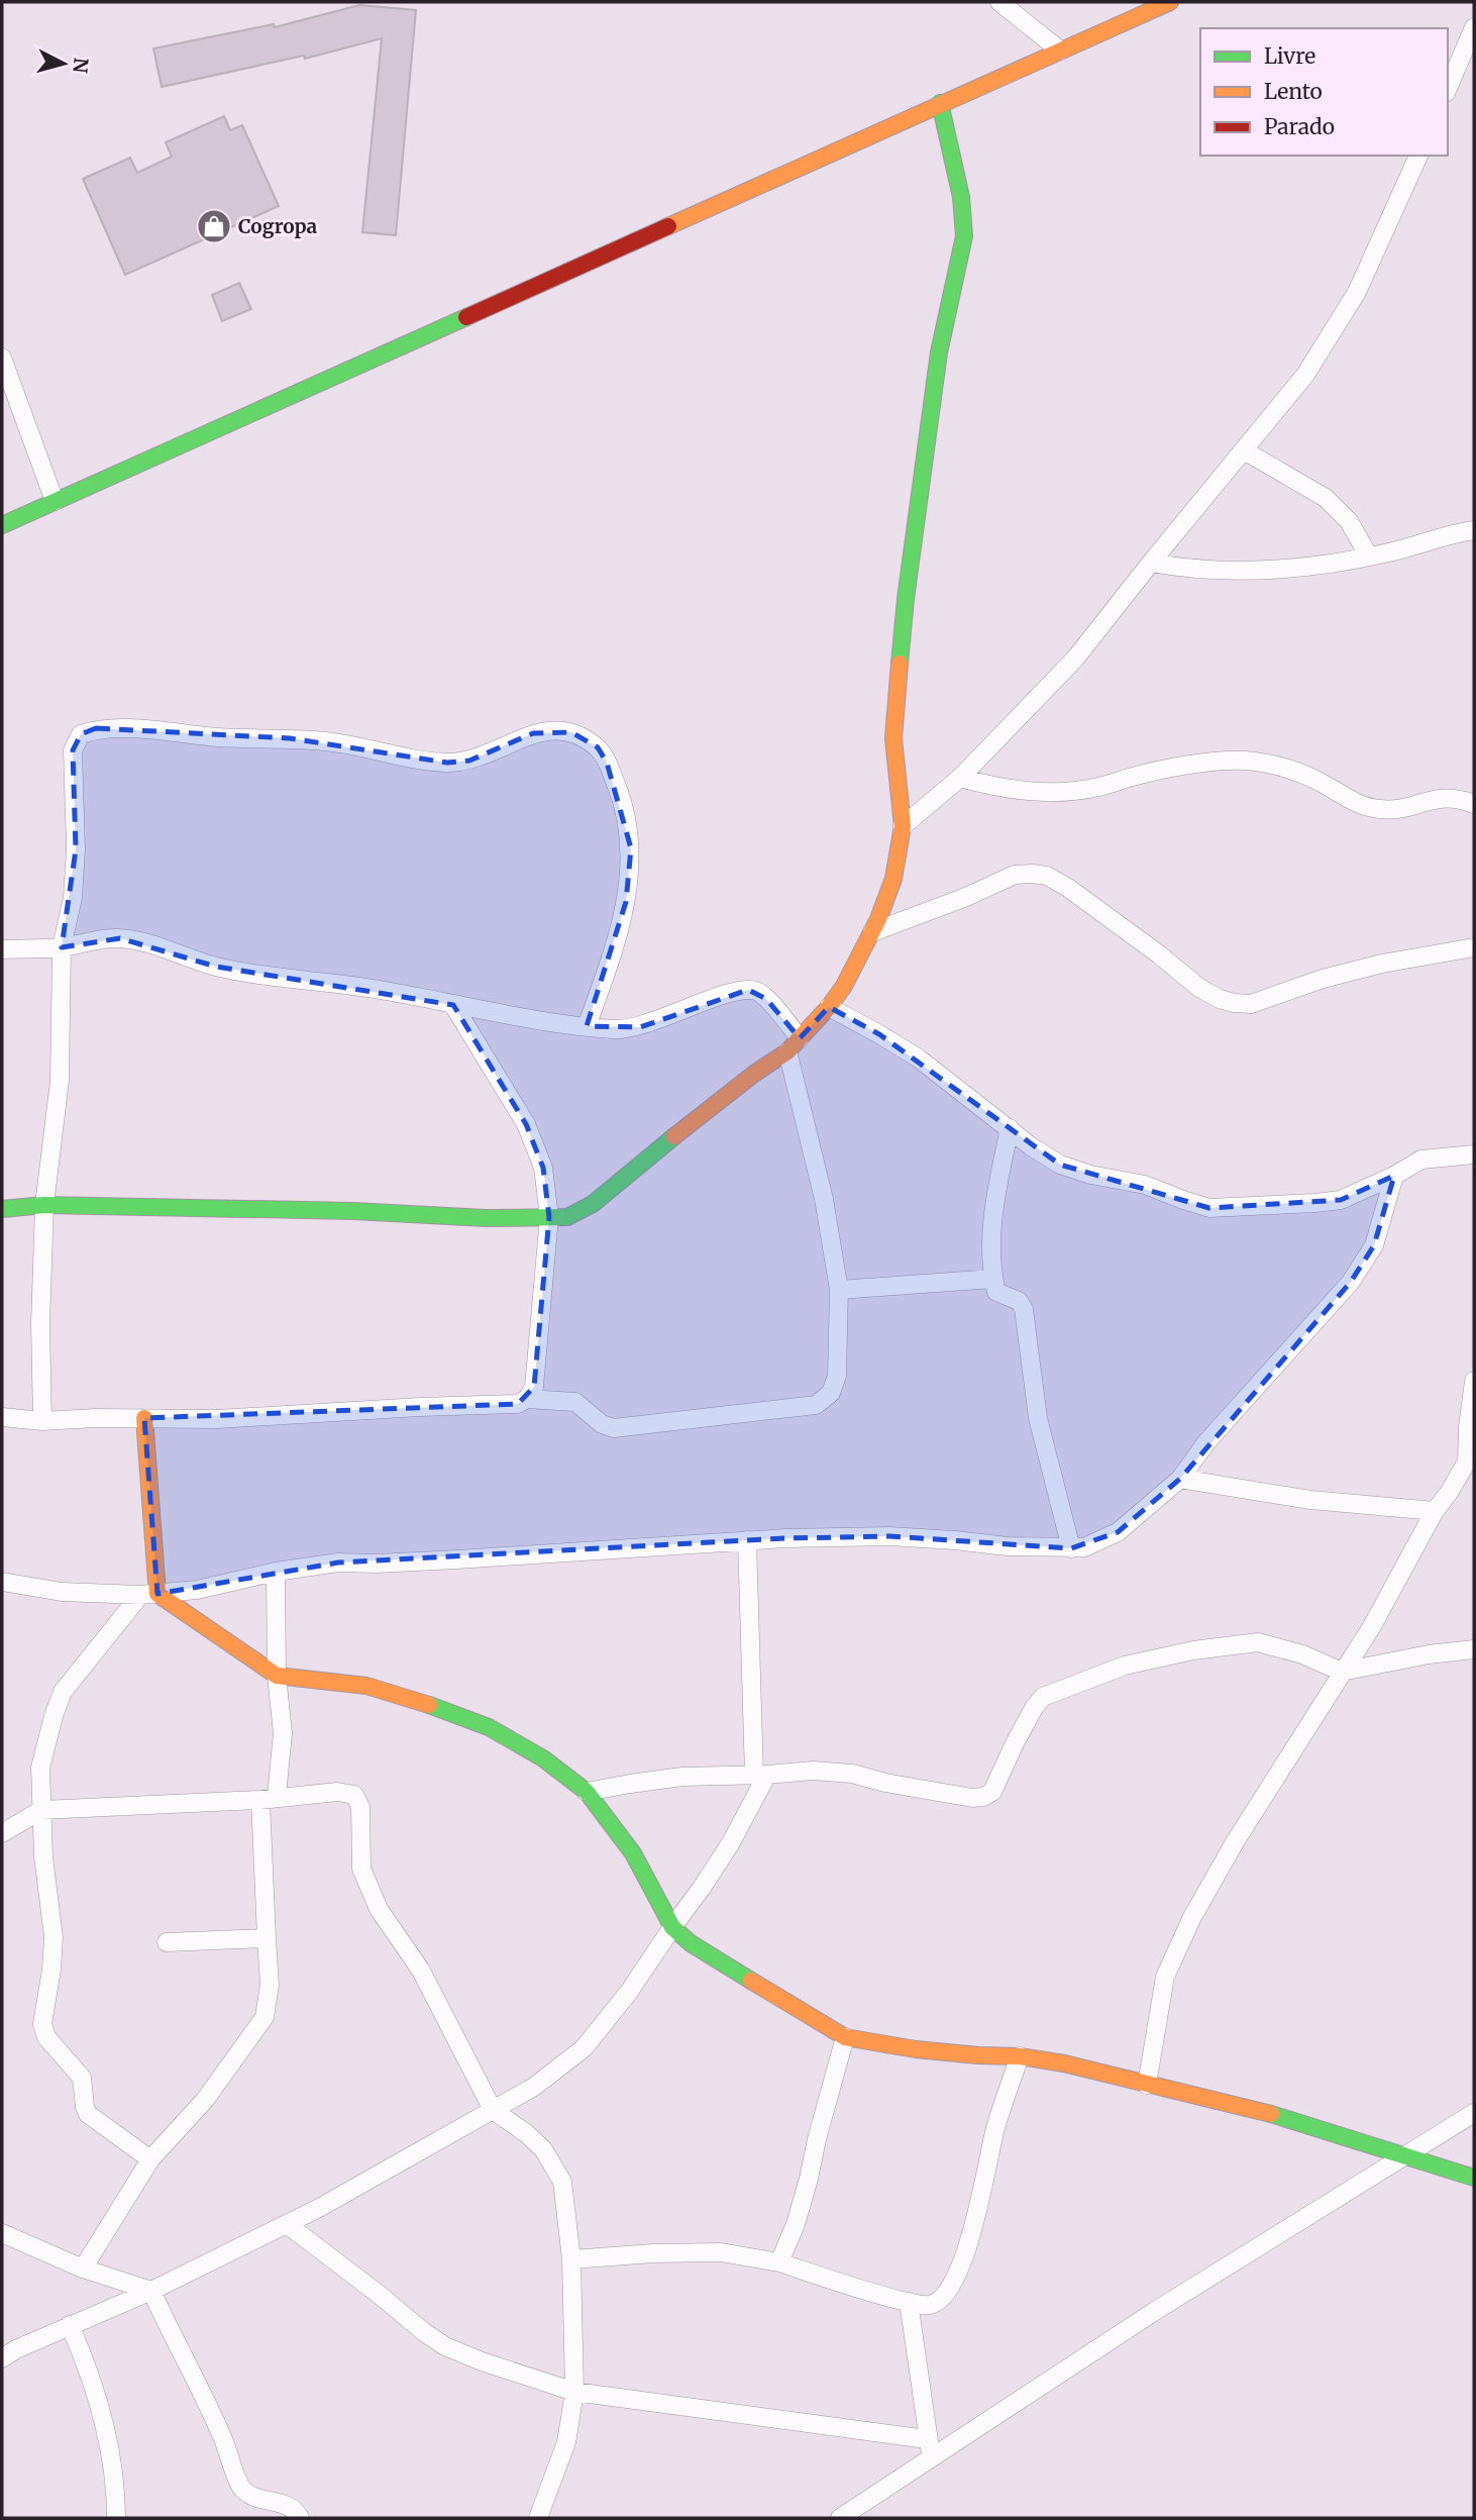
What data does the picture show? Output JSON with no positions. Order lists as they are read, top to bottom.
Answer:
{
  "places": {
    "shop": ["Cogropa"]
  },
  "legend": ["Livre", "Lento", "Parado"],
  "north": "right"
}
